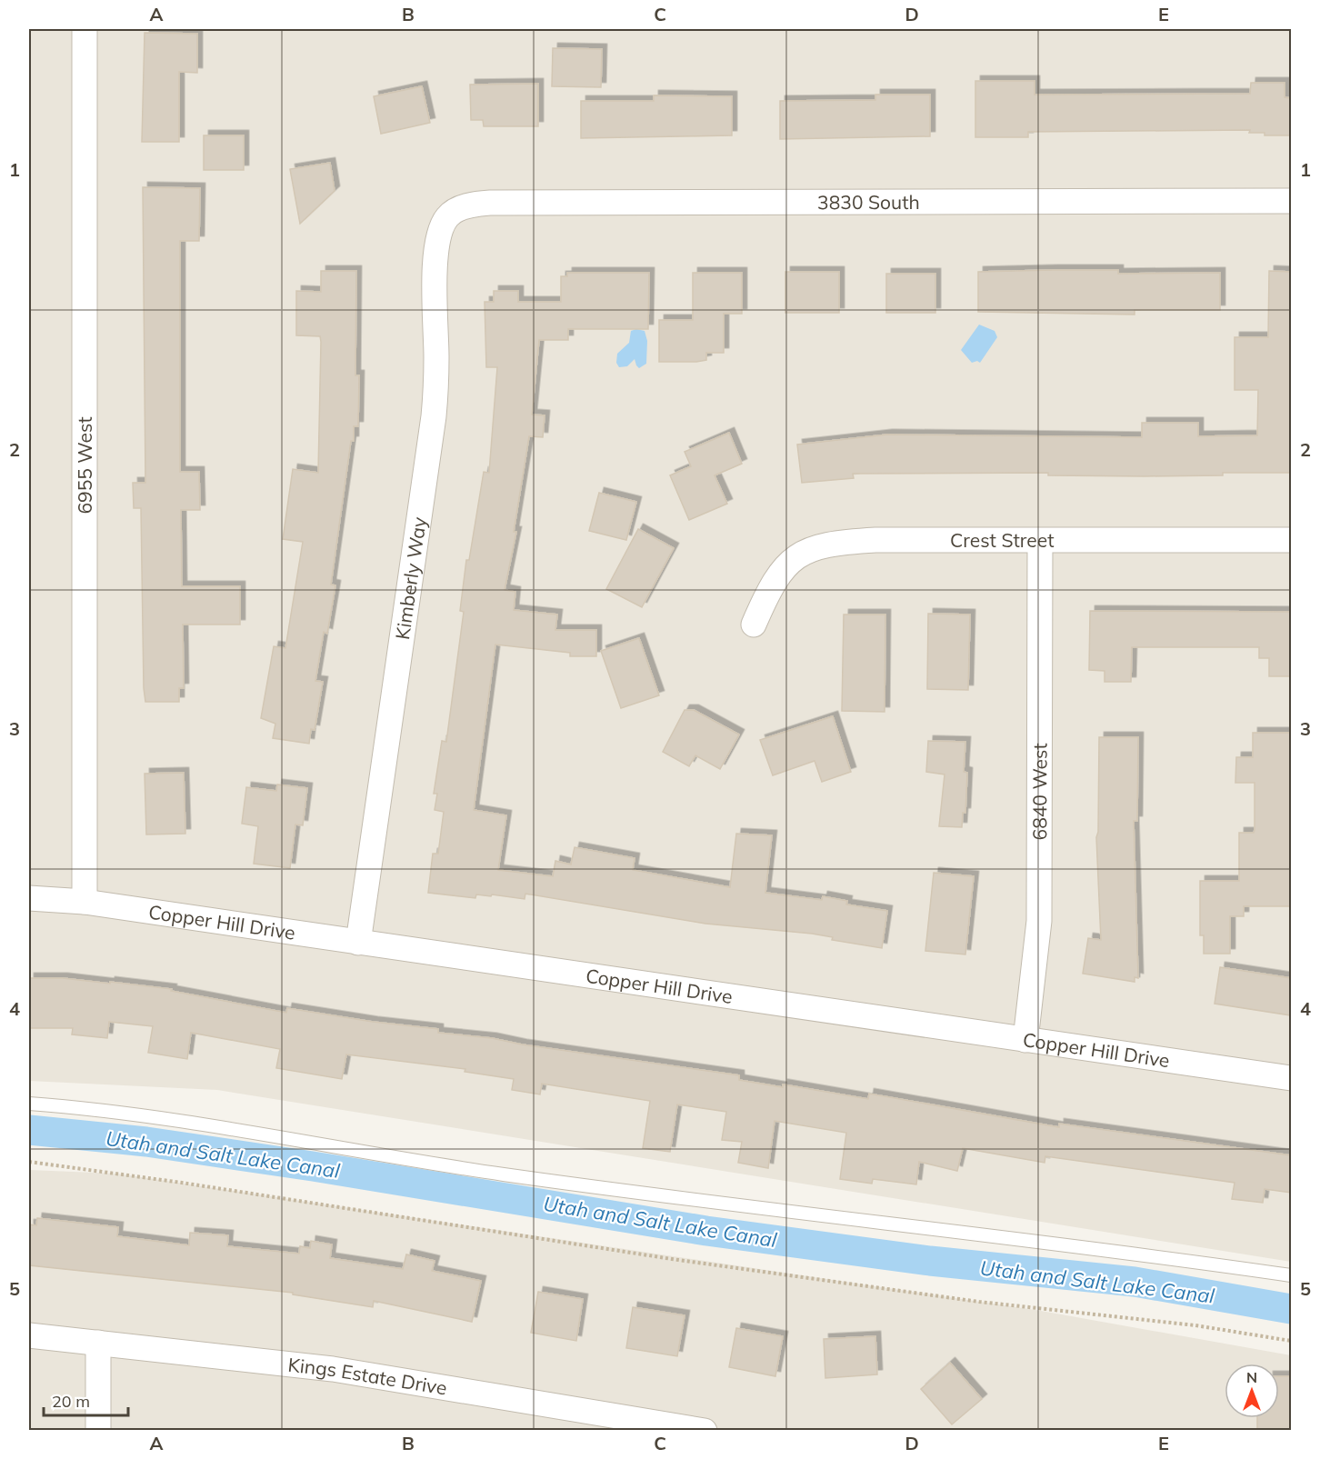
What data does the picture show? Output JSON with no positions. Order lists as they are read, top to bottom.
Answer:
{
  "streets": {
    "street": [
      "3830 South",
      "6955 West",
      "Crest Street",
      "Kimberly Way",
      "6840 West",
      "Copper Hill Drive",
      "Kings Estate Drive"
    ]
  },
  "crossings": [
    ["3830 South", "Kimberly Way"],
    ["6955 West", "Copper Hill Drive"],
    ["Crest Street", "6840 West"],
    ["Kimberly Way", "Copper Hill Drive"],
    ["6840 West", "Copper Hill Drive"]
  ],
  "water": ["Utah and Salt Lake Canal"],
  "scale_bar": "20 m",
  "north": "top",
  "grid": {
    "columns": [
      "A",
      "B",
      "C",
      "D",
      "E"
    ],
    "rows": [
      "1",
      "2",
      "3",
      "4",
      "5"
    ]
  }
}
